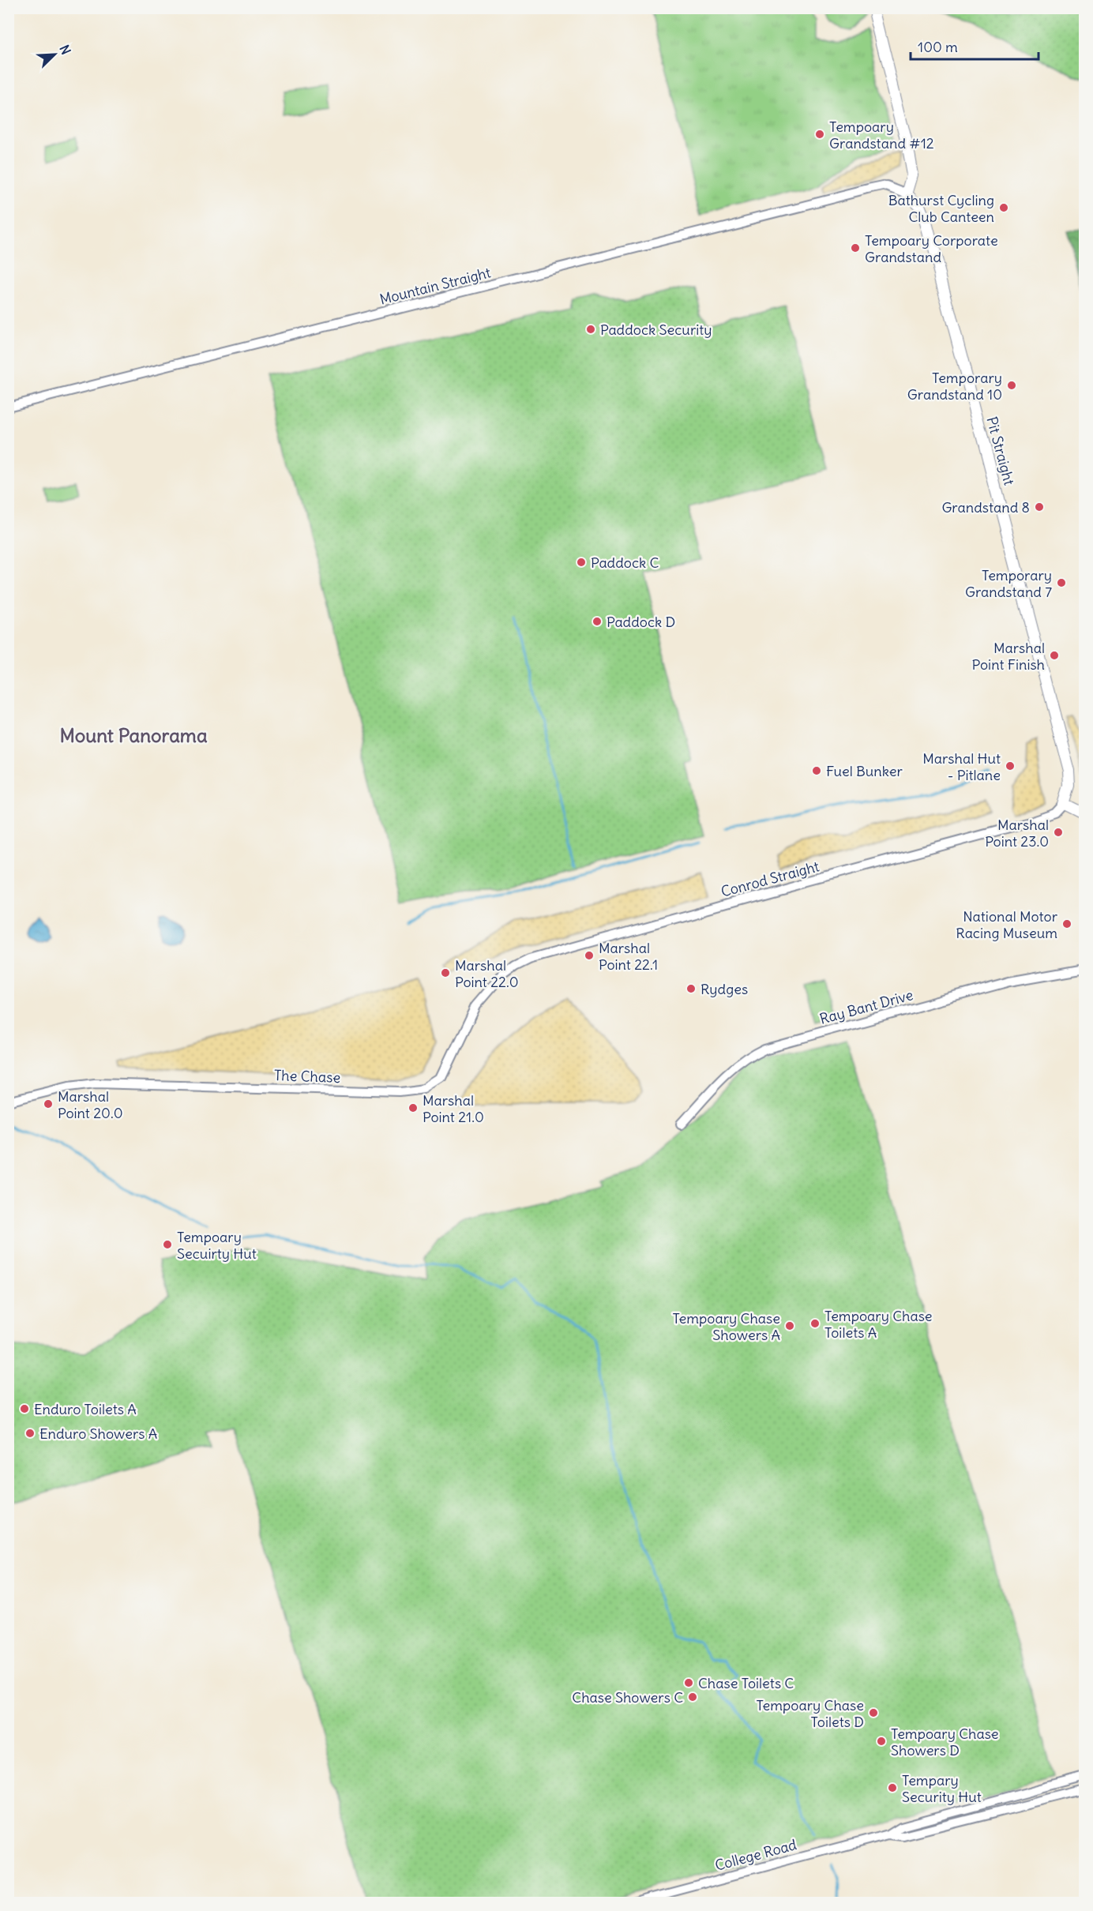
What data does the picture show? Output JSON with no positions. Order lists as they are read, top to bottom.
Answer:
{
  "streets": {
    "street": [
      "Mountain Straight",
      "Pit Straight",
      "Conrod Straight",
      "Ray Bant Drive",
      "The Chase",
      "College Road"
    ]
  },
  "crossings": [
    ["Mountain Straight", "Pit Straight"],
    ["Pit Straight", "Conrod Straight"],
    ["Conrod Straight", "The Chase"]
  ],
  "districts": ["Mount Panorama"],
  "places": [
    "Tempoary Grandstand #12",
    "Bathurst Cycling Club Canteen",
    "Tempoary Corporate Grandstand",
    "Paddock Security",
    "Temporary Grandstand 10",
    "Grandstand 8",
    "Paddock C",
    "Temporary Grandstand 7",
    "Paddock D",
    "Marshal Point Finish",
    "Marshal Hut - Pitlane",
    "Fuel Bunker",
    "Marshal Point 23.0",
    "National Motor Racing Museum",
    "Marshal Point 22.1",
    "Marshal Point 22.0",
    "Rydges",
    "Marshal Point 20.0",
    "Marshal Point 21.0",
    "Tempoary Secuirty Hut",
    "Tempoary Chase Toilets A",
    "Tempoary Chase Showers A",
    "Enduro Toilets A",
    "Enduro Showers A",
    "Chase Toilets C",
    "Chase Showers C",
    "Tempoary Chase Toilets D",
    "Tempoary Chase Showers D",
    "Tempary Security Hut"
  ],
  "scale_bar": "100 m",
  "north": "top right"
}
